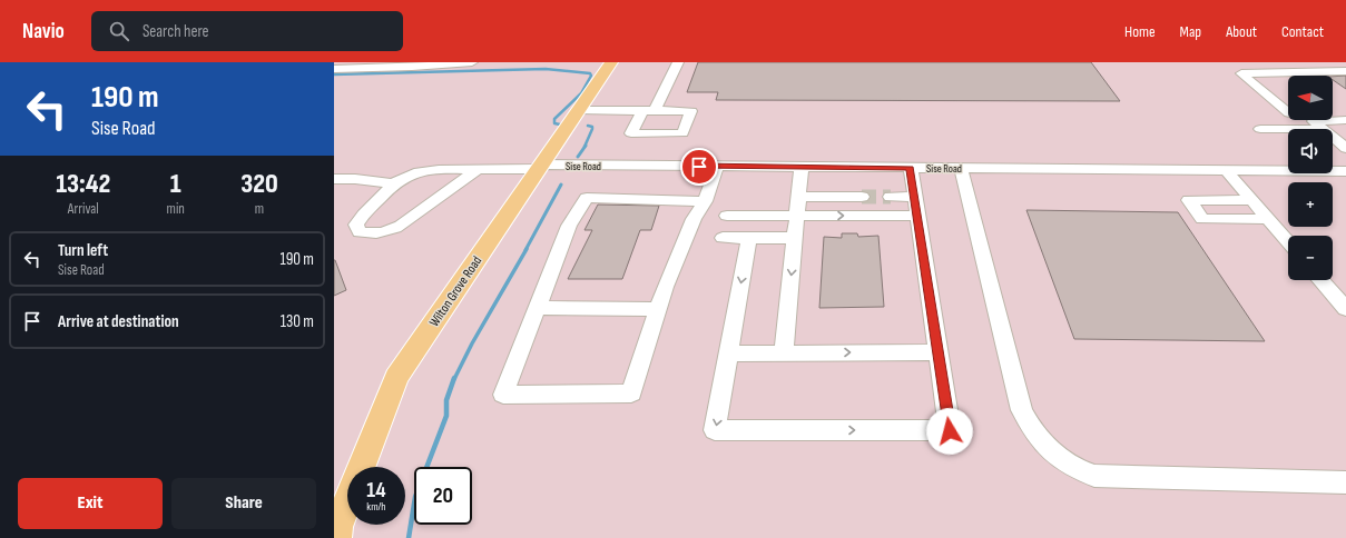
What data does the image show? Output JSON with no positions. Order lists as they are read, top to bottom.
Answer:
{
  "streets": {
    "main road": ["Wilton Grove Road"],
    "street": ["Sise Road"]
  },
  "crossings": [
    ["Sise Road", "Wilton Grove Road"]
  ],
  "north": "left",
  "page": {
    "header": "Navio",
    "search": "Search here",
    "nav": [
      "Home",
      "Map",
      "About",
      "Contact"
    ],
    "turn": ["190 m", "Sise Road"],
    "map_buttons": ["+", "−"],
    "eta": [
      "13:42",
      "Arrival",
      "1",
      "min",
      "320",
      "m"
    ],
    "list": [
      {
        "name": "Turn left",
        "note": "Sise Road",
        "value": "190 m"
      },
      {
        "name": "Arrive at destination",
        "value": "130 m"
      }
    ],
    "speed": "14 km/h",
    "limit": "20",
    "buttons": ["Exit", "Share"]
  }
}
